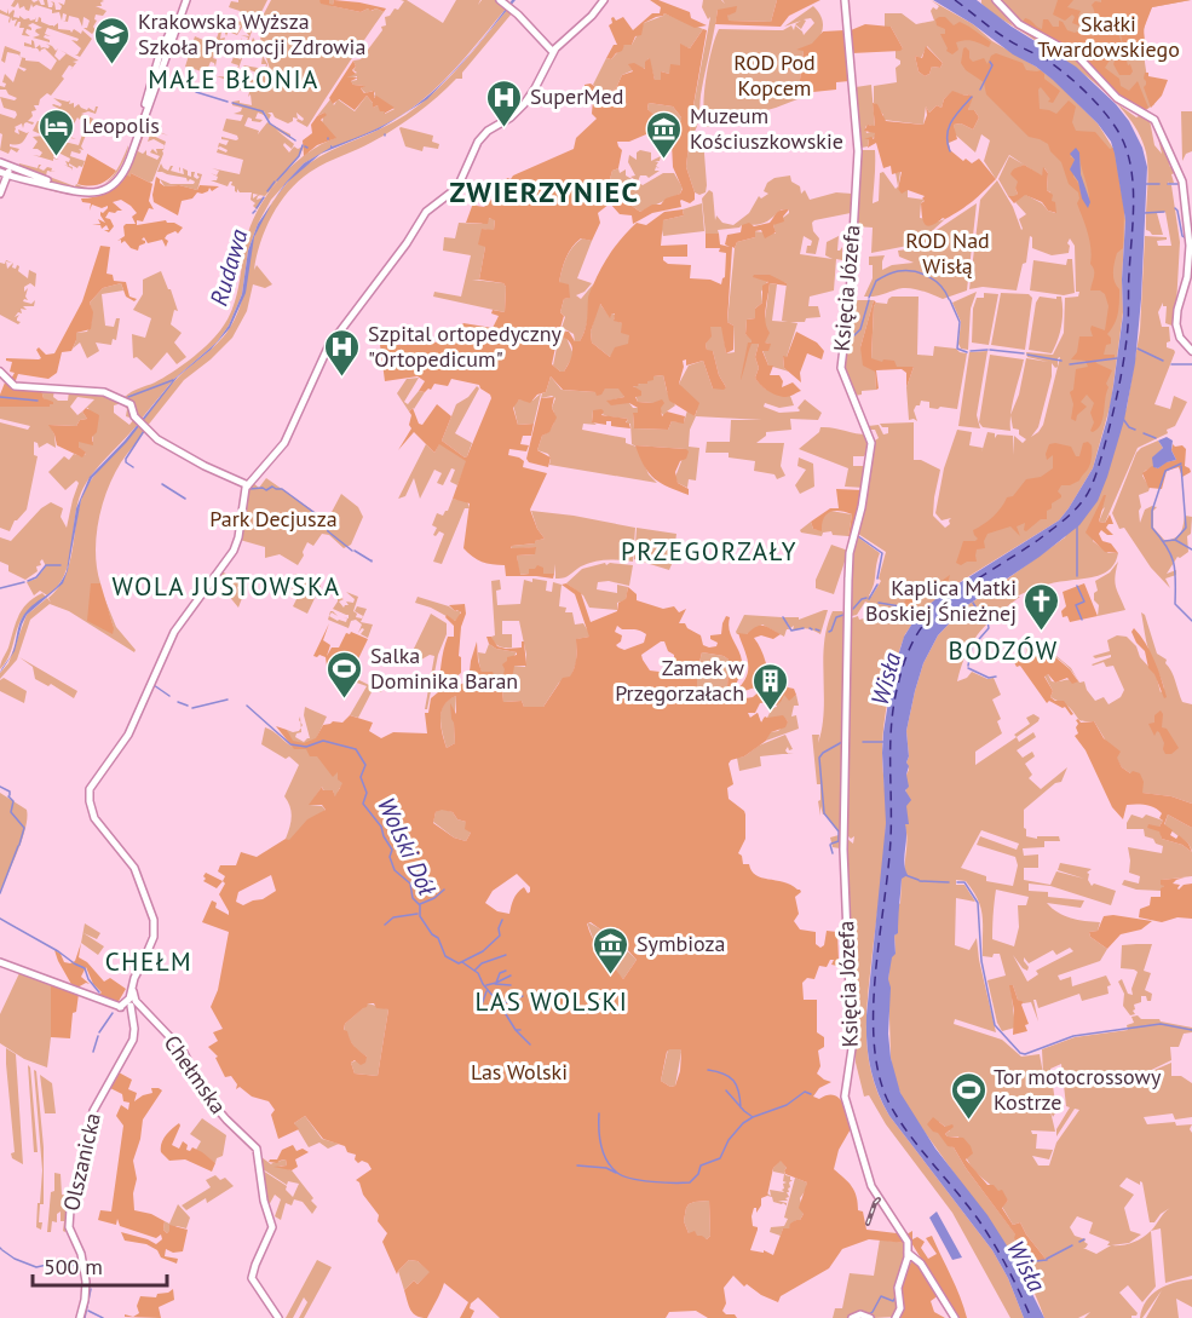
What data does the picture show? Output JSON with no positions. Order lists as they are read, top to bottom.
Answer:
{
  "streets": {
    "street": ["Księcia Józefa", "Chełmska", "Olszanicka"]
  },
  "crossings": [
    ["Chełmska", "Olszanicka"]
  ],
  "districts": [
    "MAŁE BŁONIA",
    "ZWIERZYNIEC",
    "PRZEGORZAŁY",
    "WOLA JUSTOWSKA",
    "BODZÓW",
    "CHEŁM",
    "LAS WOLSKI"
  ],
  "water": ["Rudawa", "Wisła", "Wolski Dół"],
  "parks": [
    "Skałki Twardowskiego",
    "ROD Pod Kopcem",
    "ROD Nad Wisłą",
    "Park Decjusza",
    "Las Wolski"
  ],
  "places": {
    "school or university": ["Krakowska Wyższa Szkoła Promocji Zdrowia"],
    "hospital": ["SuperMed", "Szpital ortopedyczny \"Ortopedicum\""],
    "hotel": ["Leopolis"],
    "museum": ["Muzeum Kościuszkowskie", "Symbioza"],
    "church": ["Kaplica Matki Boskiej Śnieżnej"],
    "sports": ["Salka Dominika Baran", "Tor motocrossowy Kostrze"],
    "building": ["Zamek w Przegorzałach"]
  },
  "scale_bar": "500 m"
}
